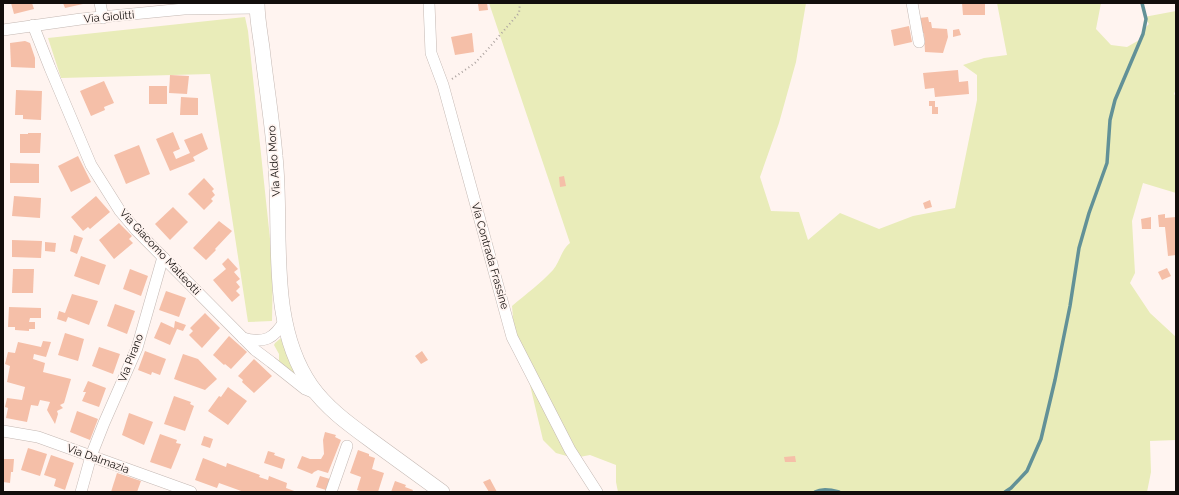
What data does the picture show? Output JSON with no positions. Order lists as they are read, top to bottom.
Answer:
{
  "streets": {
    "street": [
      "Via Giolitti",
      "Via Aldo Moro",
      "Via Giacomo Matteotti",
      "Via Contrada Frassine",
      "Via Pirano",
      "Via Dalmazia"
    ]
  },
  "crossings": [
    ["Via Giolitti", "Via Aldo Moro"],
    ["Via Giolitti", "Via Giacomo Matteotti"],
    ["Via Aldo Moro", "Via Giacomo Matteotti"],
    ["Via Giacomo Matteotti", "Via Pirano"],
    ["Via Pirano", "Via Dalmazia"]
  ]
}
